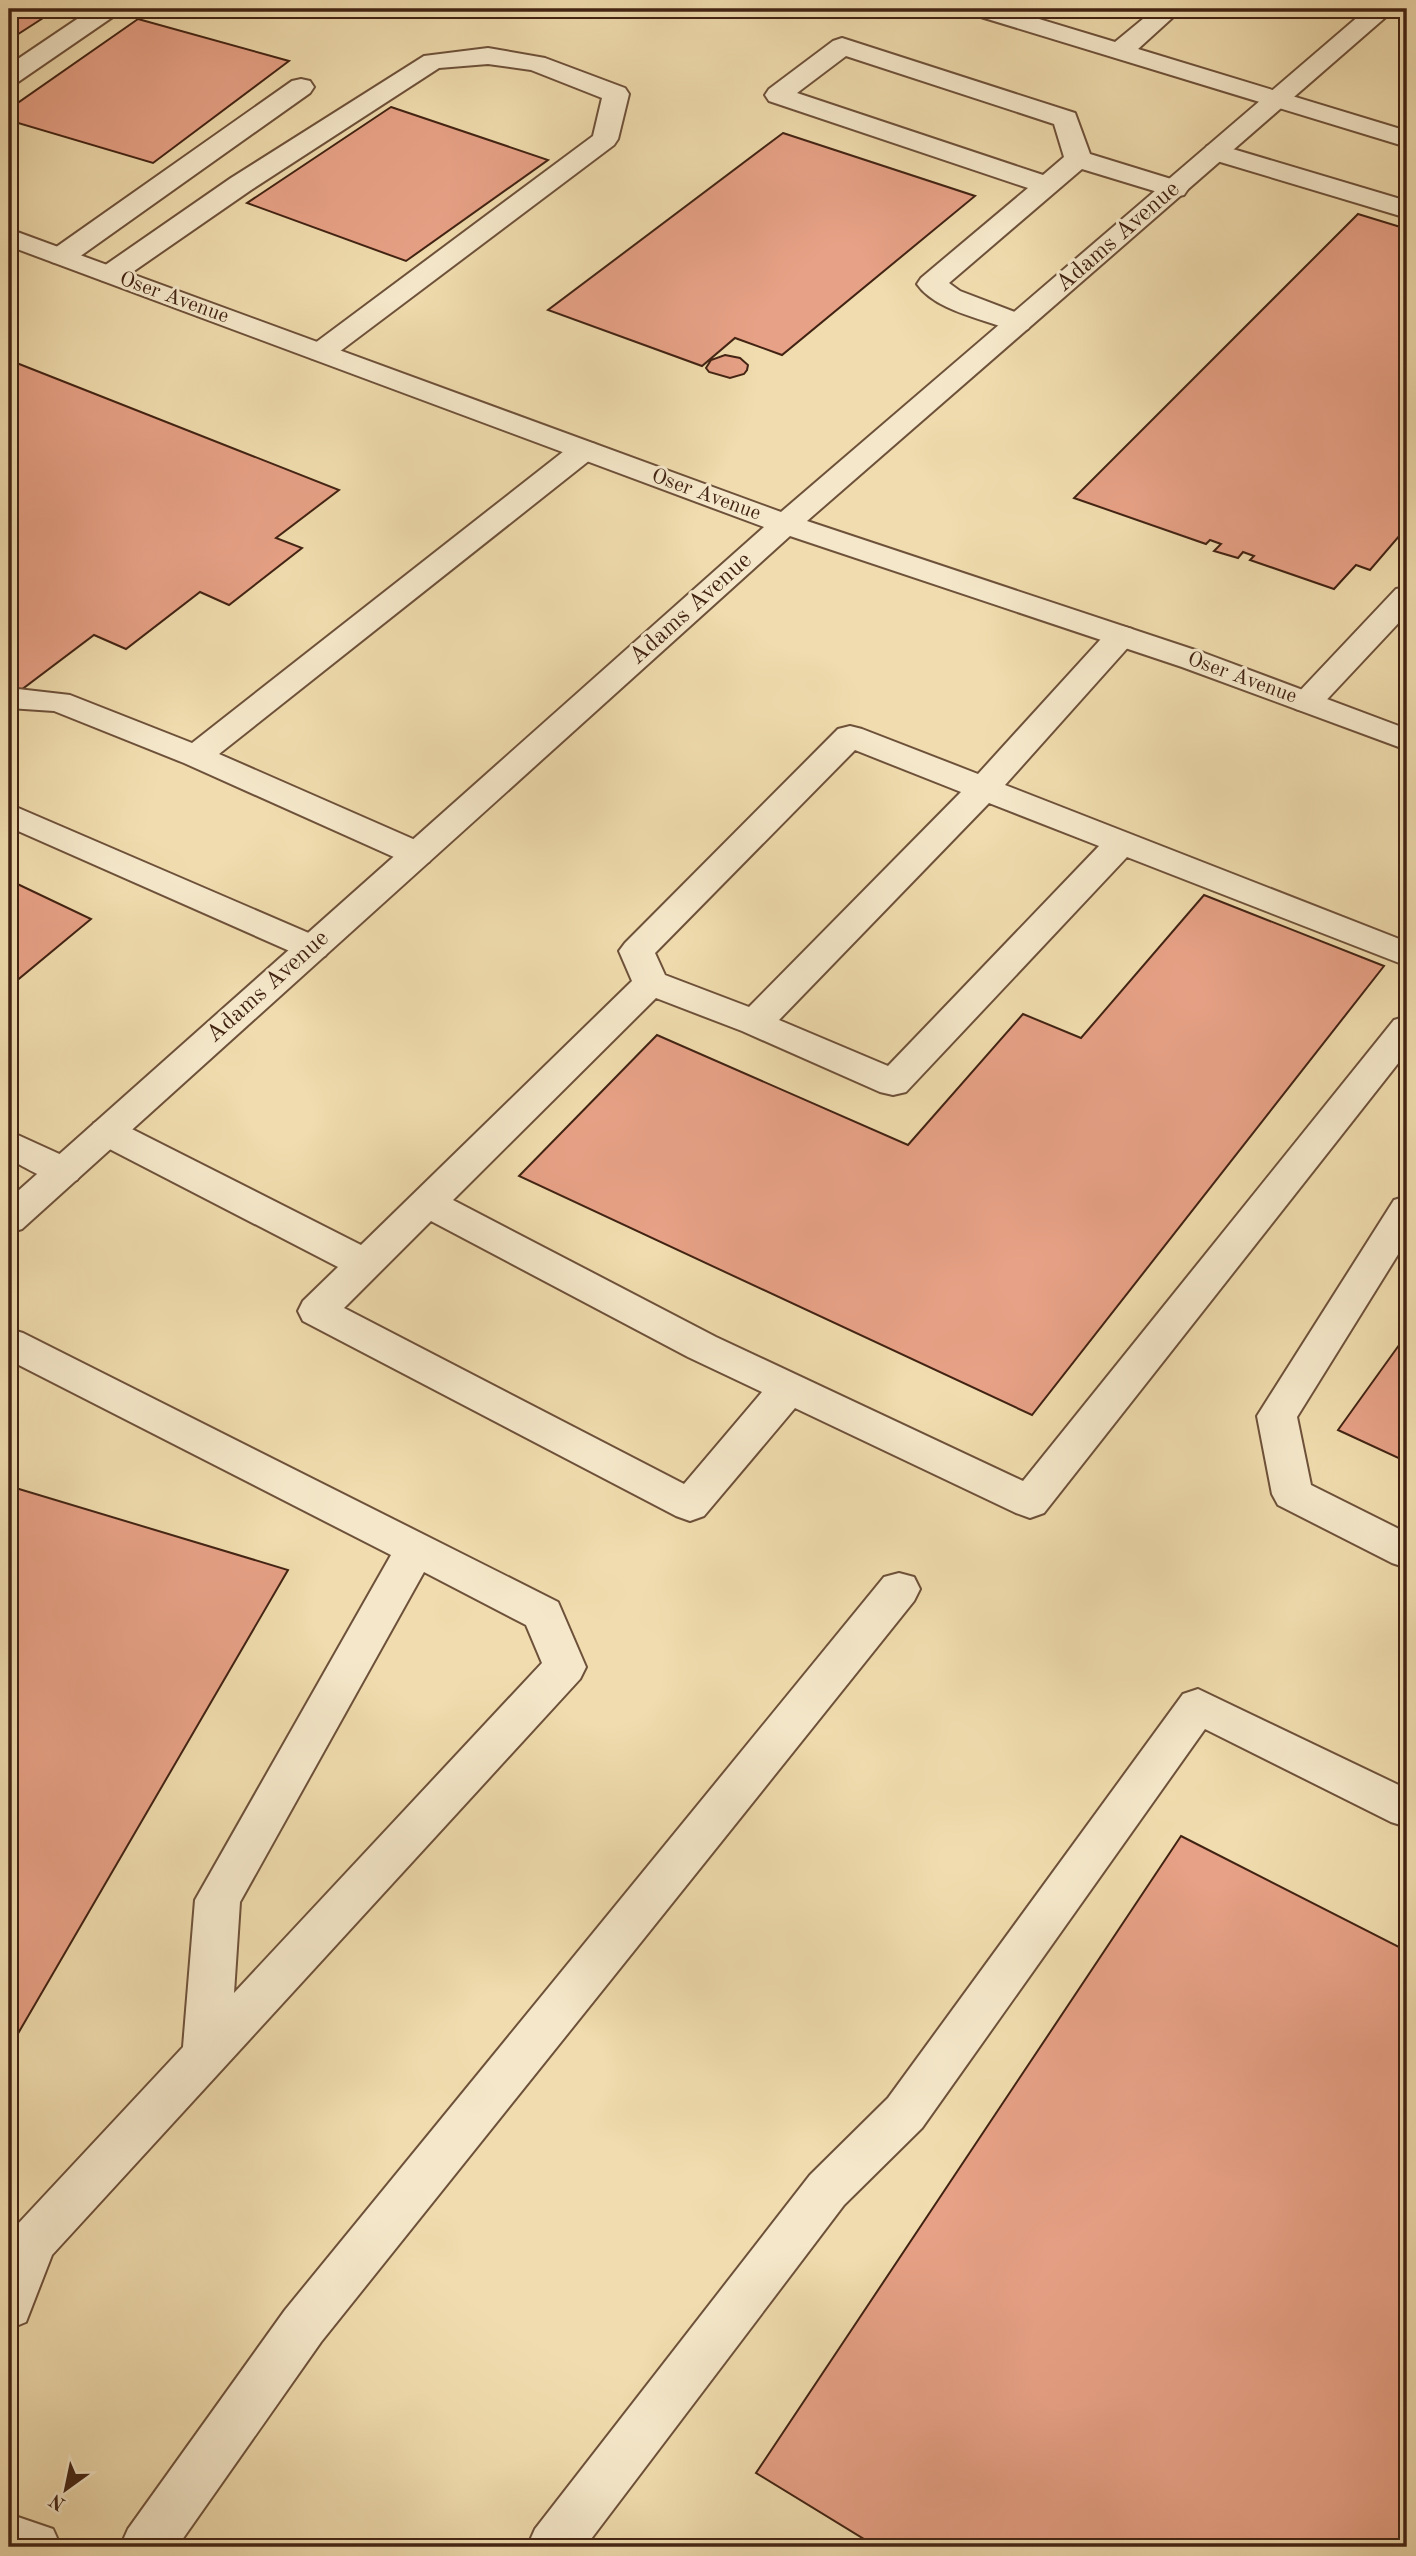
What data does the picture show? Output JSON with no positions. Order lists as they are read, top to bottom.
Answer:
{
  "streets": {
    "street": ["Adams Avenue", "Oser Avenue"]
  },
  "crossings": [
    ["Adams Avenue", "Oser Avenue"]
  ],
  "north": "bottom left"
}
